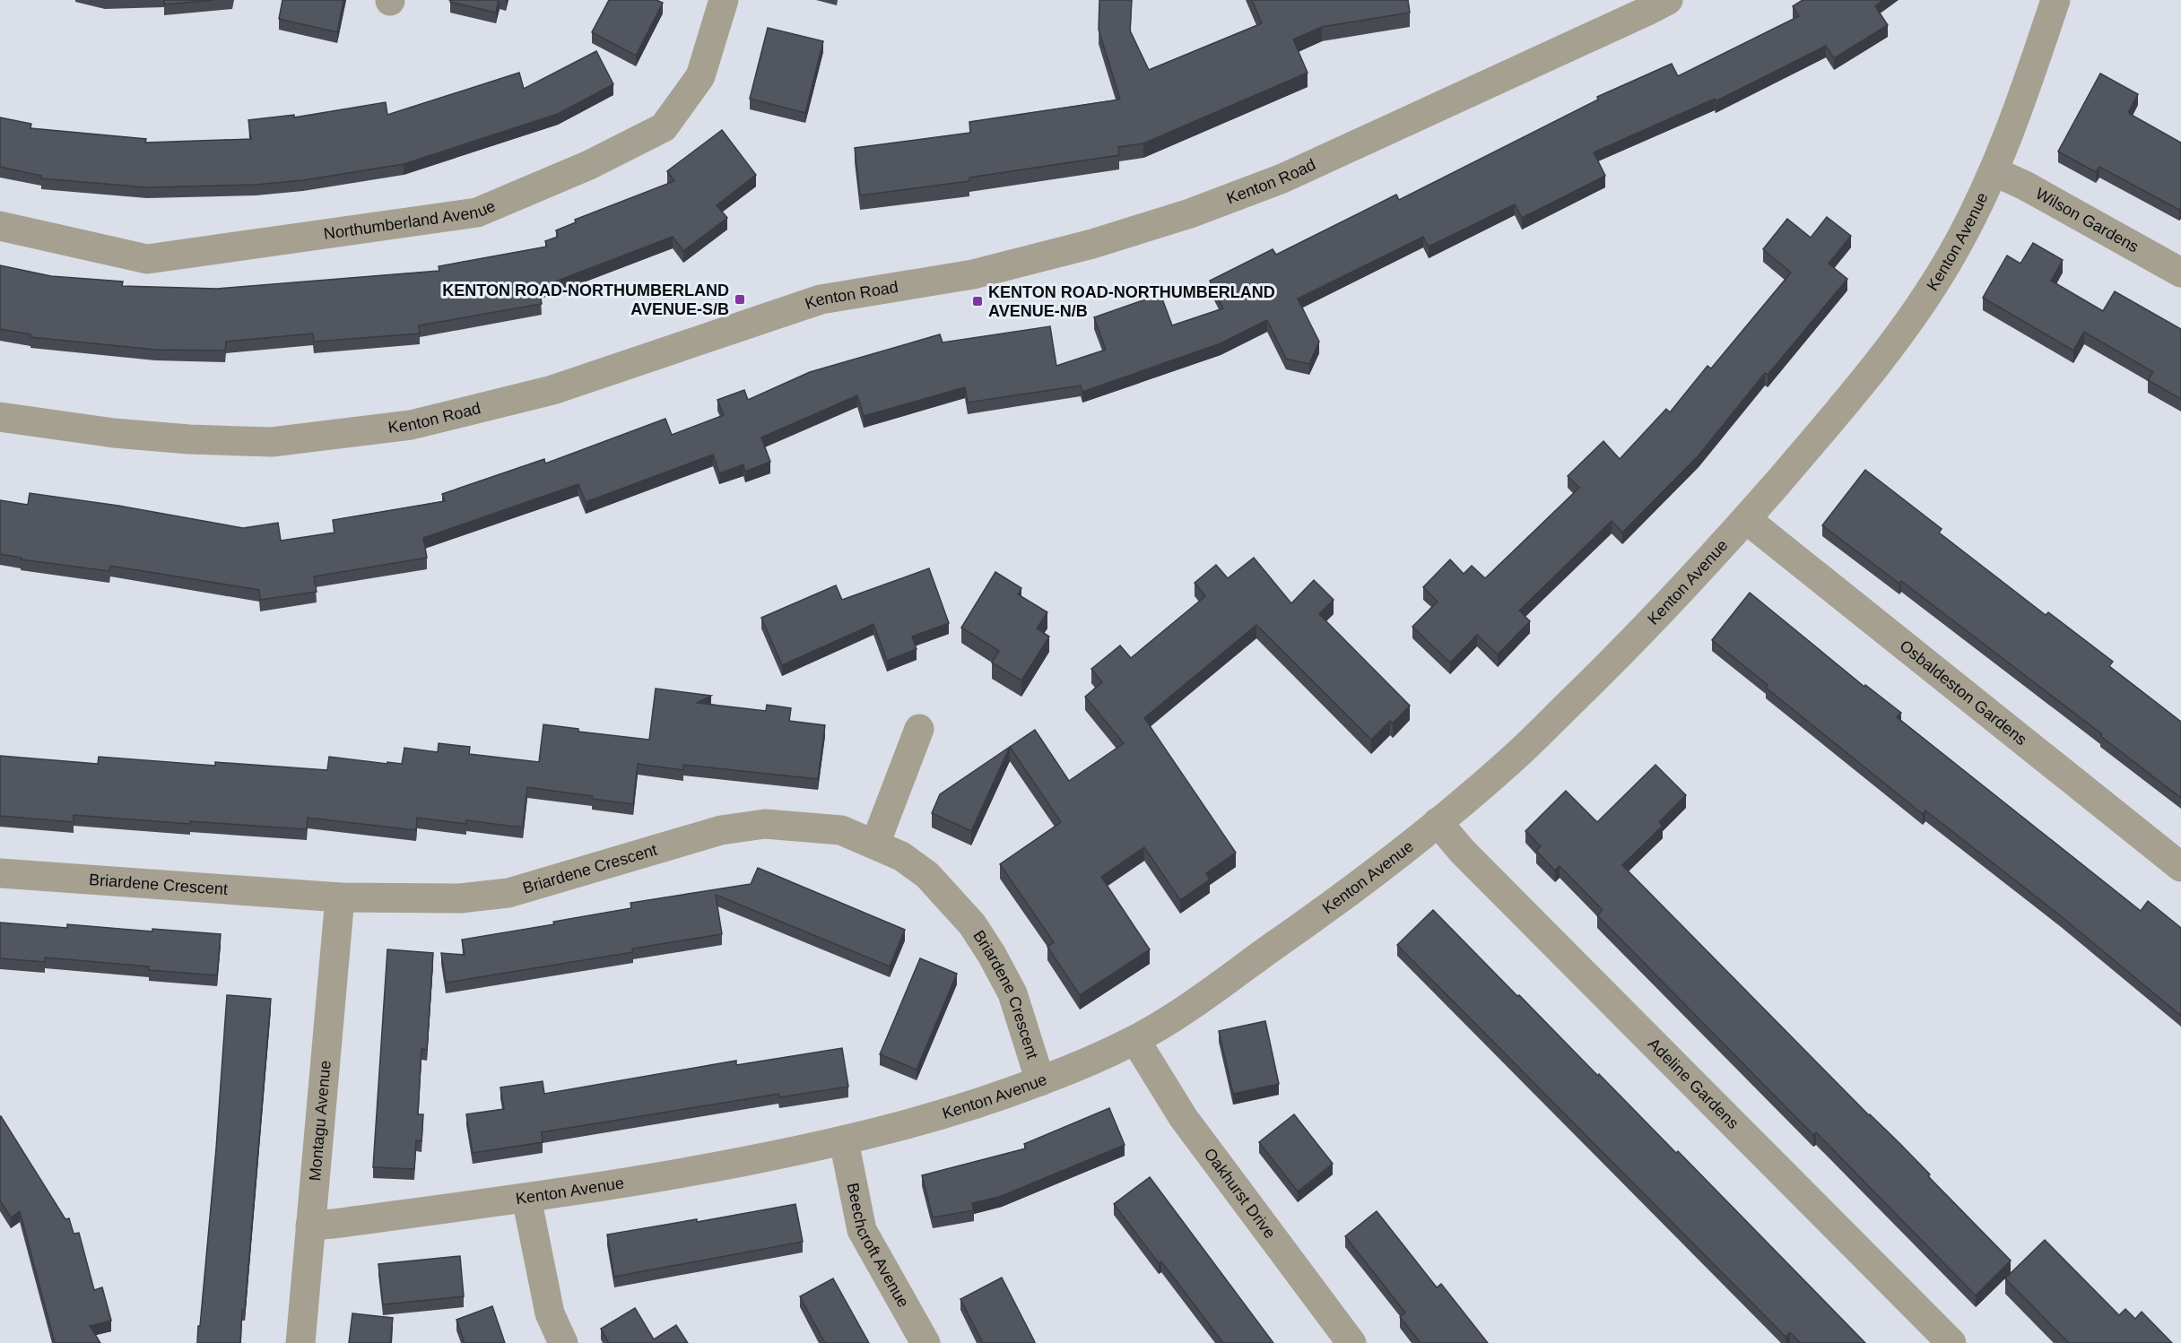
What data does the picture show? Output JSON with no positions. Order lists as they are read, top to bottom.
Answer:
{
  "streets": {
    "street": [
      "Kenton Road",
      "Northumberland Avenue",
      "Wilson Gardens",
      "Kenton Avenue",
      "Osbaldeston Gardens",
      "Briardene Crescent",
      "Adeline Gardens",
      "Montagu Avenue",
      "Oakhurst Drive",
      "Beechcroft Avenue"
    ]
  },
  "crossings": [
    ["Wilson Gardens", "Kenton Avenue"],
    ["Kenton Avenue", "Osbaldeston Gardens"],
    ["Kenton Avenue", "Briardene Crescent"],
    ["Kenton Avenue", "Adeline Gardens"],
    ["Kenton Avenue", "Montagu Avenue"],
    ["Kenton Avenue", "Oakhurst Drive"],
    ["Kenton Avenue", "Beechcroft Avenue"],
    ["Briardene Crescent", "Montagu Avenue"]
  ],
  "places": {
    "transit": ["KENTON ROAD-NORTHUMBERLAND AVENUE-S/B", "KENTON ROAD-NORTHUMBERLAND AVENUE-N/B"]
  }
}
